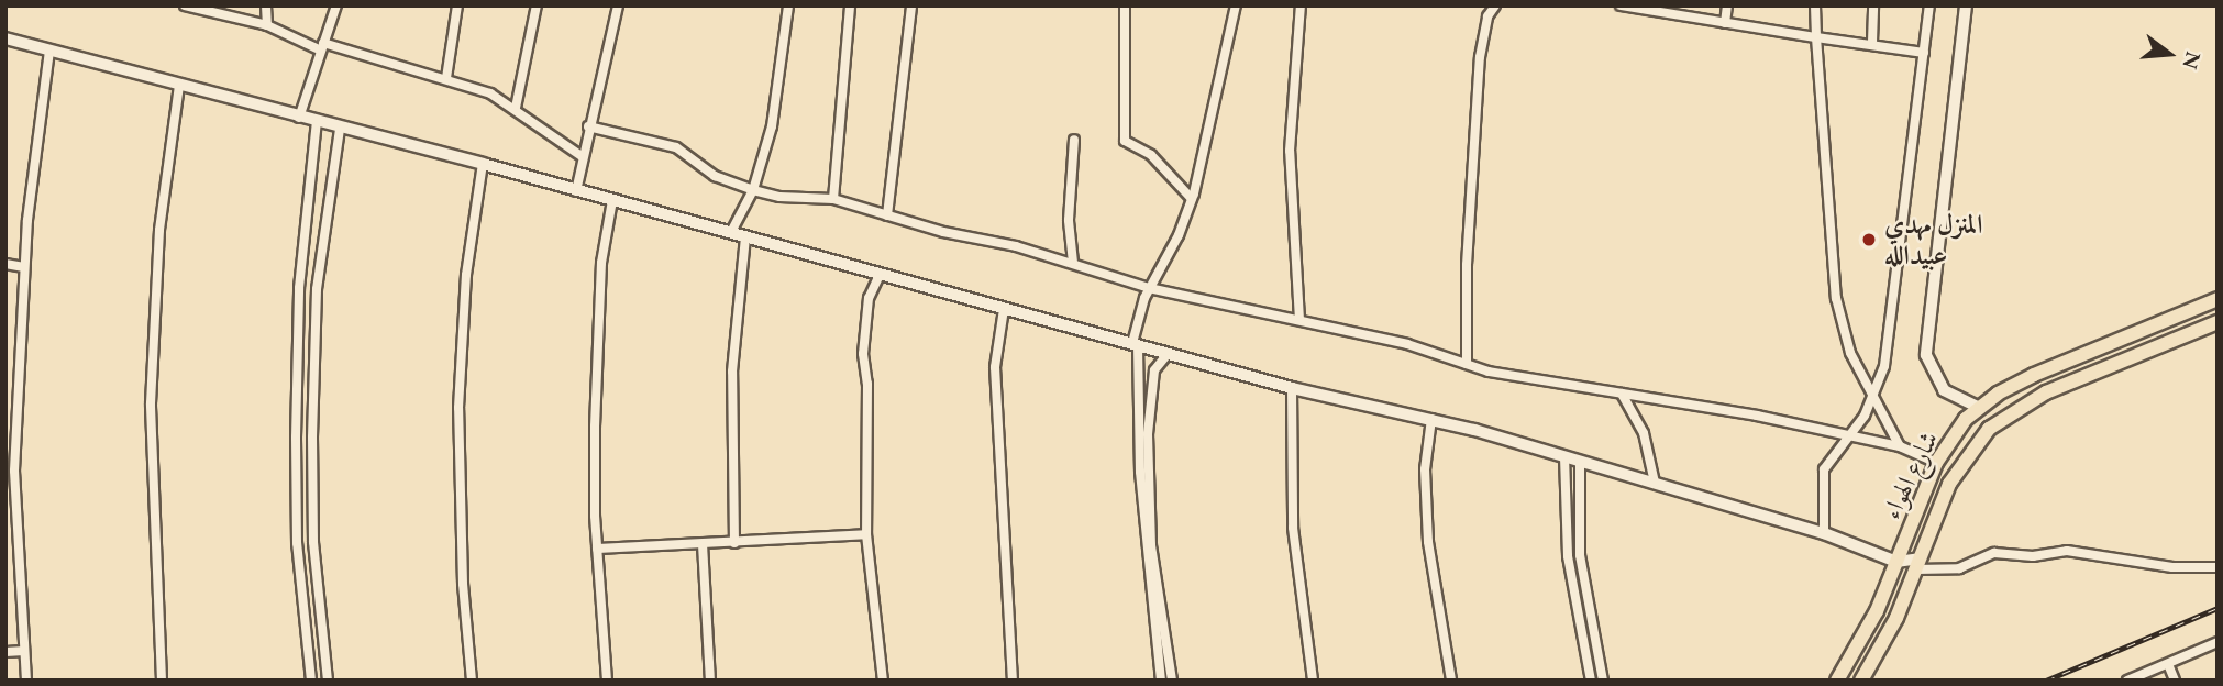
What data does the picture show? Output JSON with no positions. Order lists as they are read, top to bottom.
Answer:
{
  "streets": {
    "main road": ["شارع الهواء"]
  },
  "places": ["المنزل مهدي عبيدالله"],
  "north": "right"
}
